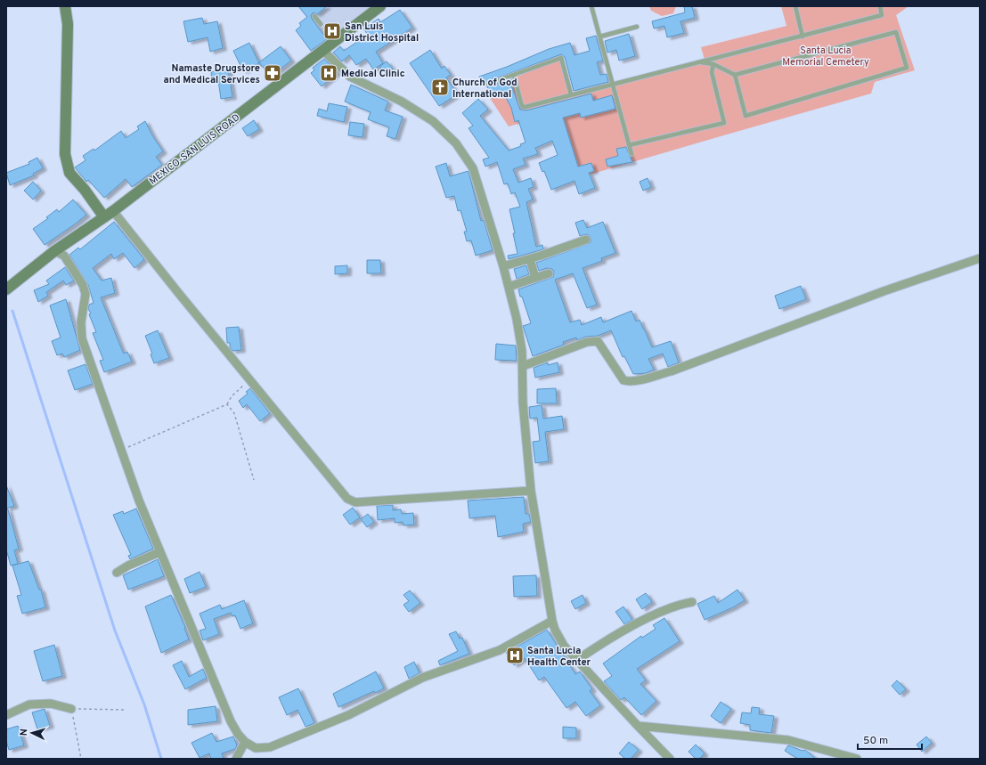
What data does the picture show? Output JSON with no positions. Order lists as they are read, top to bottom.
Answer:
{
  "streets": {
    "main road": ["MEXICO-SAN LUIS ROAD"]
  },
  "parks": ["Santa Lucia Memorial Cemetery"],
  "places": {
    "hospital": ["San Luis District Hospital", "Medical Clinic", "Santa Lucia Health Center"],
    "pharmacy": ["Namaste Drugstore and Medical Services"],
    "church": ["Church of God International"]
  },
  "scale_bar": "50 m",
  "north": "left"
}
